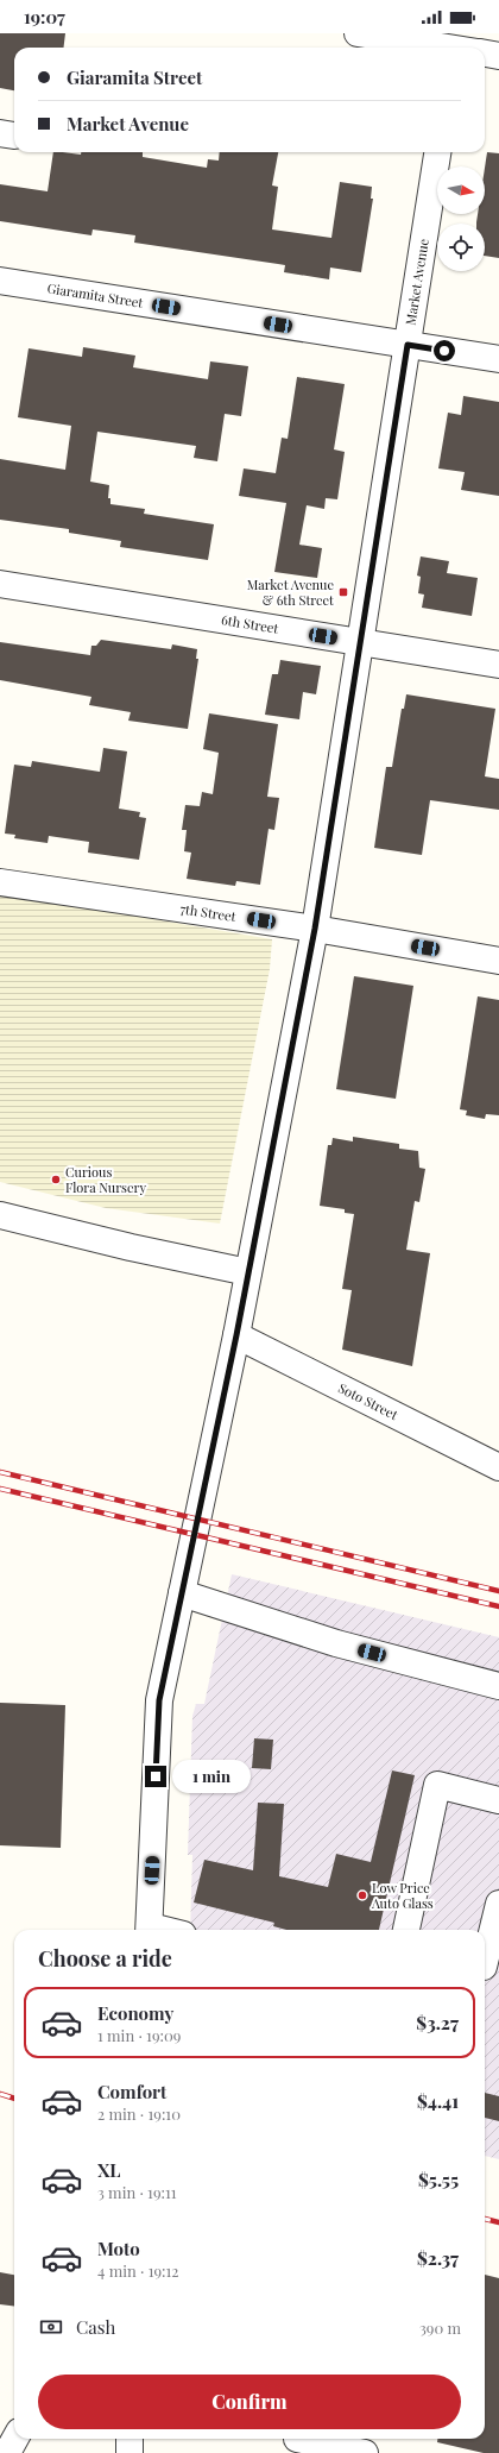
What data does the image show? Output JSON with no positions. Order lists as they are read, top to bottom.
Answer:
{
  "streets": {
    "street": [
      "Market Avenue",
      "Giaramita Street",
      "6th Street",
      "7th Street",
      "Soto Street"
    ]
  },
  "crossings": [
    ["Market Avenue", "Giaramita Street"],
    ["Market Avenue", "6th Street"],
    ["Market Avenue", "7th Street"],
    ["Market Avenue", "Soto Street"]
  ],
  "places": {
    "transit": ["Market Avenue & 6th Street"],
    "other": ["Curious Flora Nursery", "Low Price Auto Glass"]
  },
  "north": "right",
  "page": {
    "status": "19:07",
    "banner": ["Giaramita Street", "Market Avenue"],
    "bubble": "1 min",
    "heading": "Choose a ride",
    "list": [
      {
        "name": "Economy",
        "note": "1 min · 19:09",
        "value": "$3.27"
      },
      {
        "name": "Comfort",
        "note": "2 min · 19:10",
        "value": "$4.41"
      },
      {
        "name": "XL",
        "note": "3 min · 19:11",
        "value": "$5.55"
      },
      {
        "name": "Moto",
        "note": "4 min · 19:12",
        "value": "$2.37"
      }
    ],
    "pay": ["Cash", "390 m"],
    "buttons": "Confirm"
  }
}
